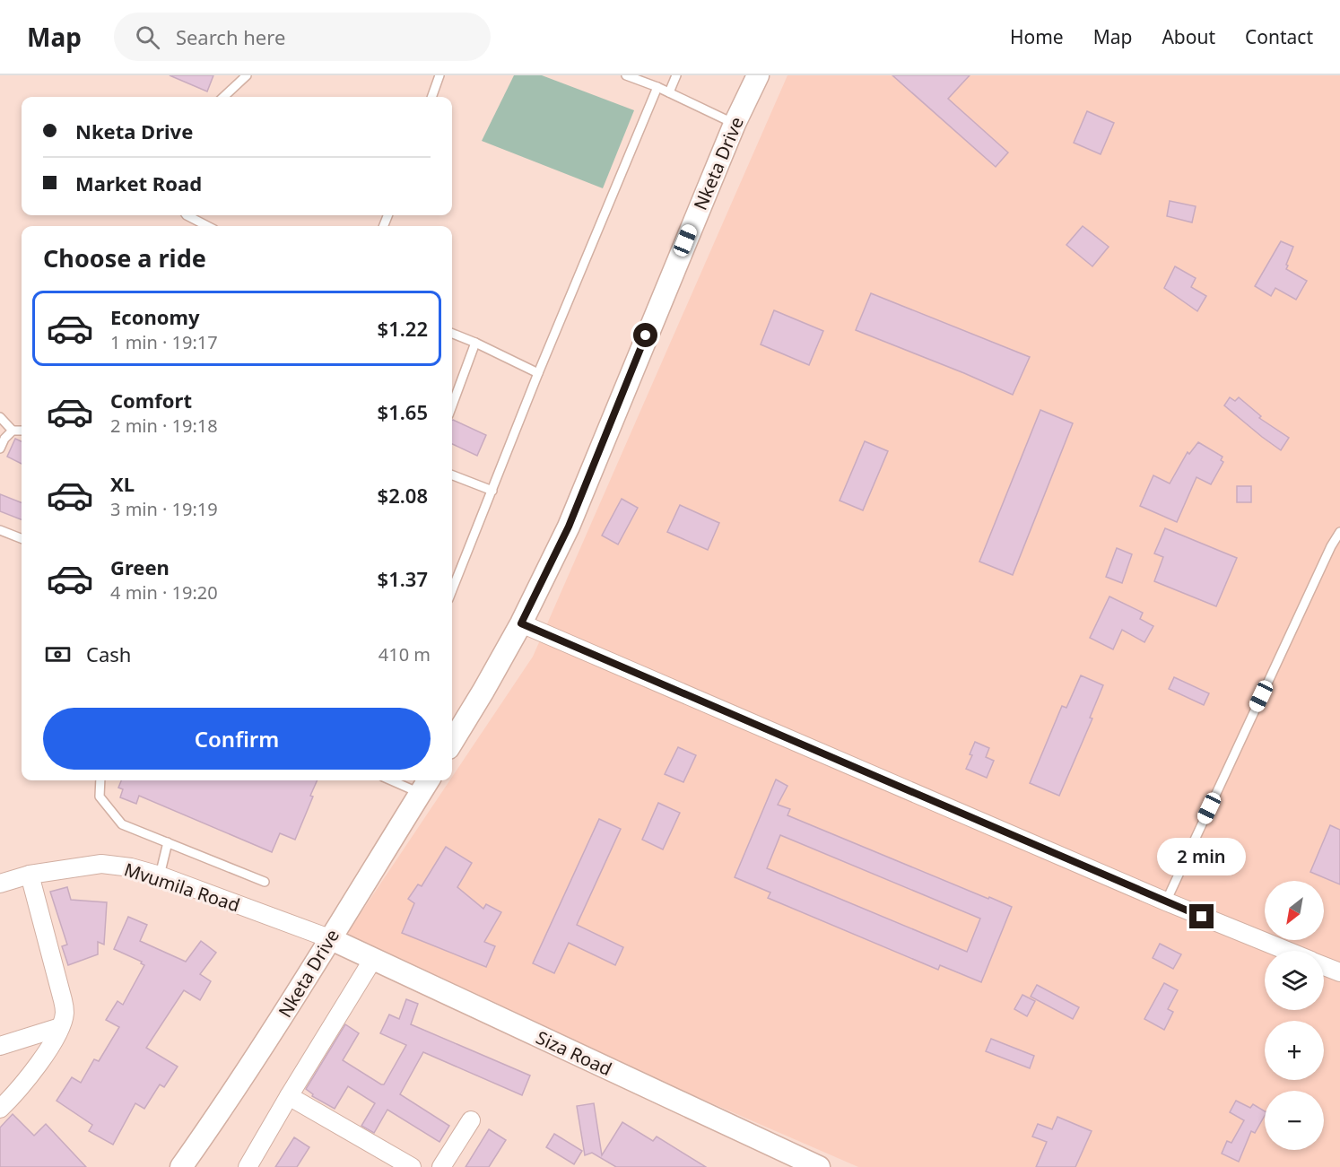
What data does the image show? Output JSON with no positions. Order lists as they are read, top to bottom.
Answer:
{
  "streets": {
    "street": ["Nketa Drive", "Mvumila Road", "Siza Road"]
  },
  "crossings": [
    ["Nketa Drive", "Mvumila Road"],
    ["Nketa Drive", "Siza Road"],
    ["Mvumila Road", "Siza Road"]
  ],
  "north": "bottom left",
  "page": {
    "header": "Map",
    "search": "Search here",
    "nav": [
      "Home",
      "Map",
      "About",
      "Contact"
    ],
    "banner": ["Nketa Drive", "Market Road"],
    "heading": "Choose a ride",
    "list": [
      {
        "name": "Economy",
        "note": "1 min · 19:17",
        "value": "$1.22"
      },
      {
        "name": "Comfort",
        "note": "2 min · 19:18",
        "value": "$1.65"
      },
      {
        "name": "XL",
        "note": "3 min · 19:19",
        "value": "$2.08"
      },
      {
        "name": "Green",
        "note": "4 min · 19:20",
        "value": "$1.37"
      }
    ],
    "pay": ["Cash", "410 m"],
    "buttons": "Confirm",
    "bubble": "2 min",
    "map_buttons": ["+", "−"]
  }
}
